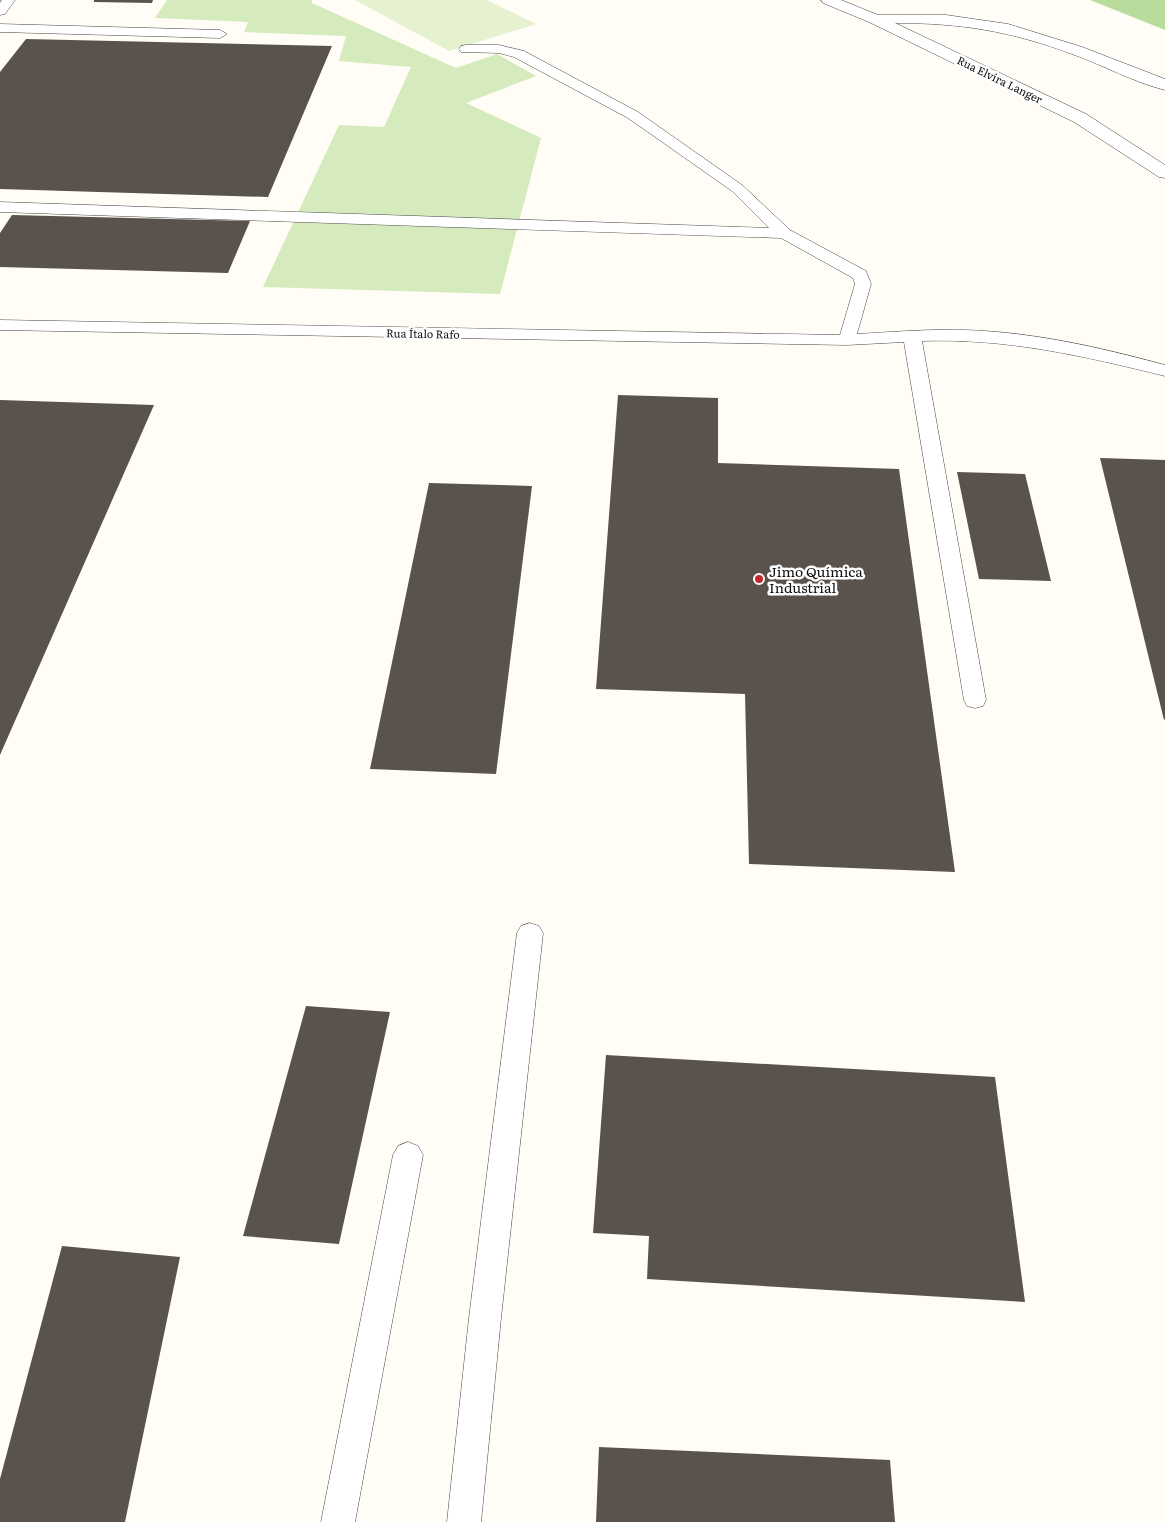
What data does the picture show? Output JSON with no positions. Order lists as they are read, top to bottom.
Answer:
{
  "streets": {
    "street": ["Rua Elvira Langer"],
    "lane": ["Rua Ítalo Rafo"]
  },
  "places": ["Jimo Química Industrial"]
}
